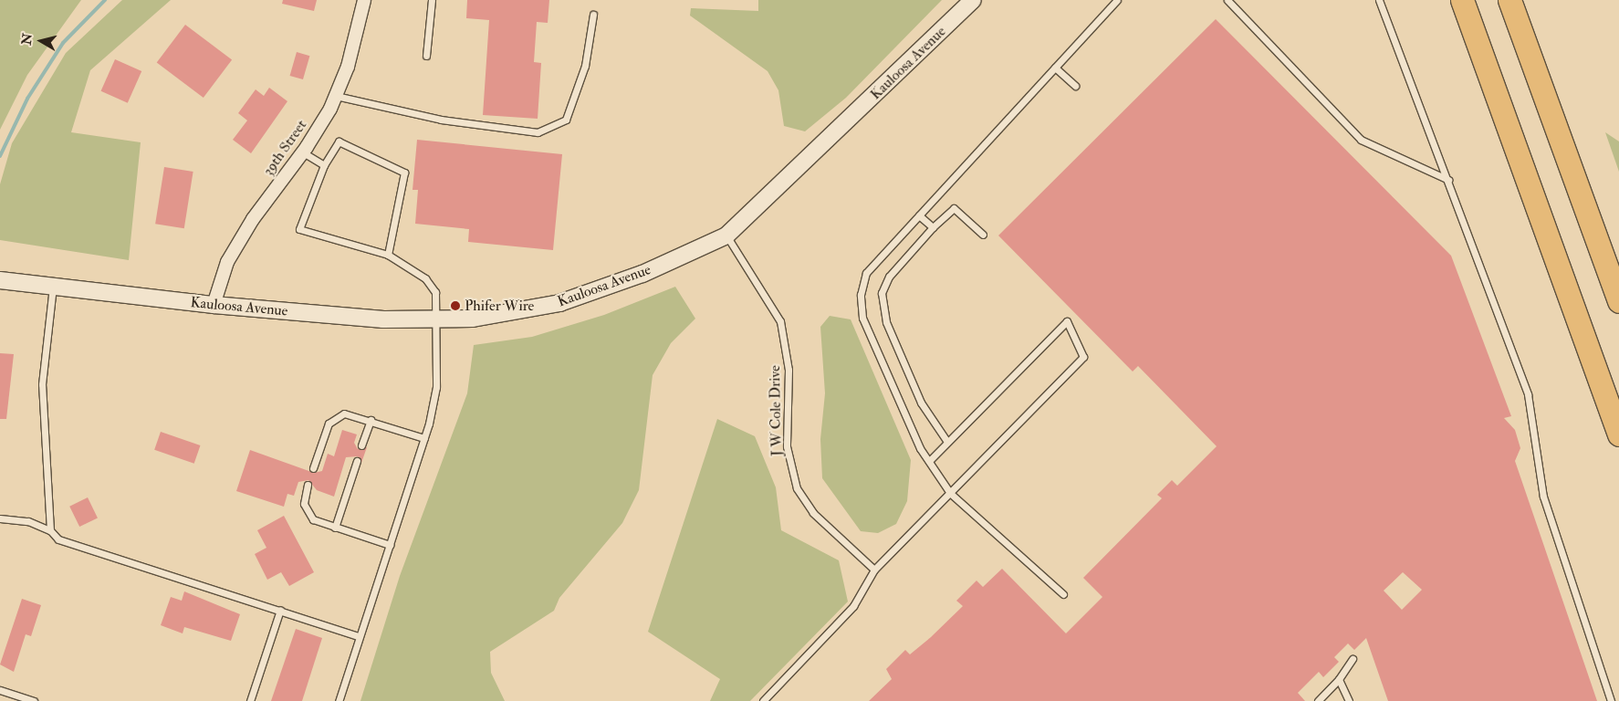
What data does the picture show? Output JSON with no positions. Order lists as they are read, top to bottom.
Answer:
{
  "streets": {
    "street": ["Kauloosa Avenue", "39th Street"],
    "lane": ["J W Cole Drive"]
  },
  "crossings": [
    ["Kauloosa Avenue", "39th Street"],
    ["Kauloosa Avenue", "J W Cole Drive"]
  ],
  "places": ["Phifer Wire"],
  "north": "left"
}
